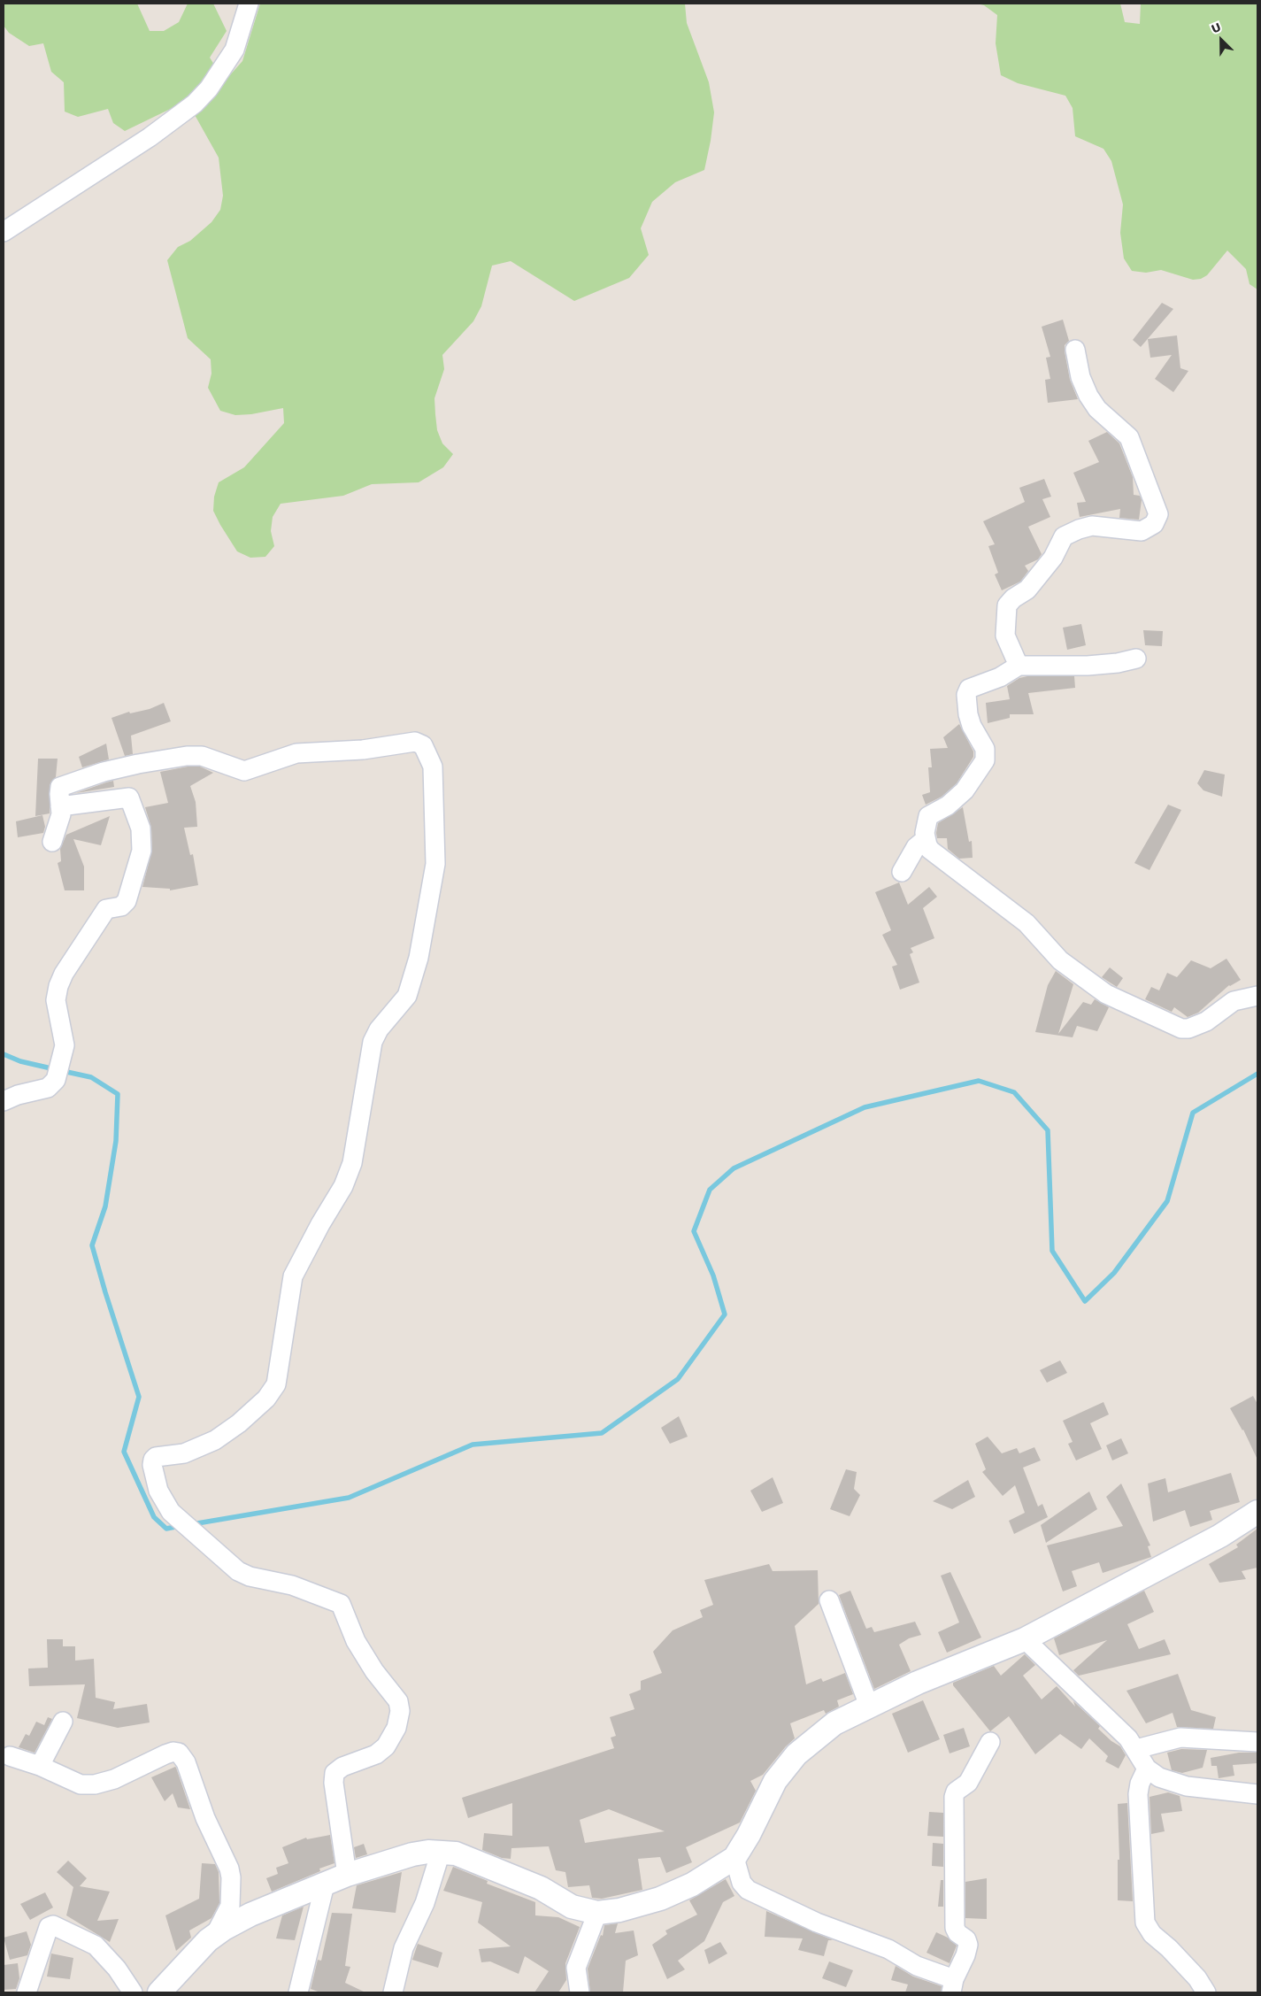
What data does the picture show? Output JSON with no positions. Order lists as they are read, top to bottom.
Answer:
{
  "north": "top left"
}
